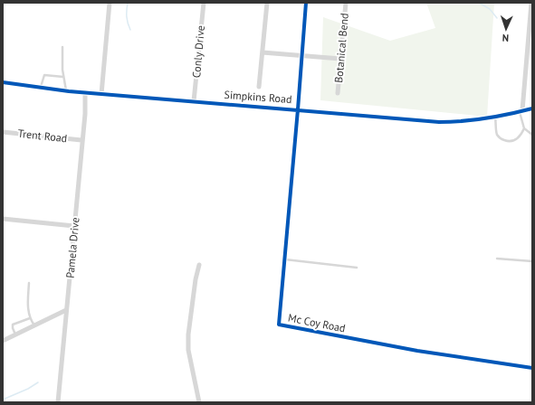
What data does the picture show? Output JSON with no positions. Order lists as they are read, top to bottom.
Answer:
{
  "streets": {
    "street": [
      "Botanical Bend",
      "Conly Drive",
      "Simpkins Road",
      "Trent Road",
      "Pamela Drive",
      "Mc Coy Road"
    ]
  },
  "crossings": [
    ["Conly Drive", "Simpkins Road"],
    ["Simpkins Road", "Pamela Drive"],
    ["Simpkins Road", "Mc Coy Road"],
    ["Trent Road", "Pamela Drive"]
  ],
  "north": "bottom"
}
